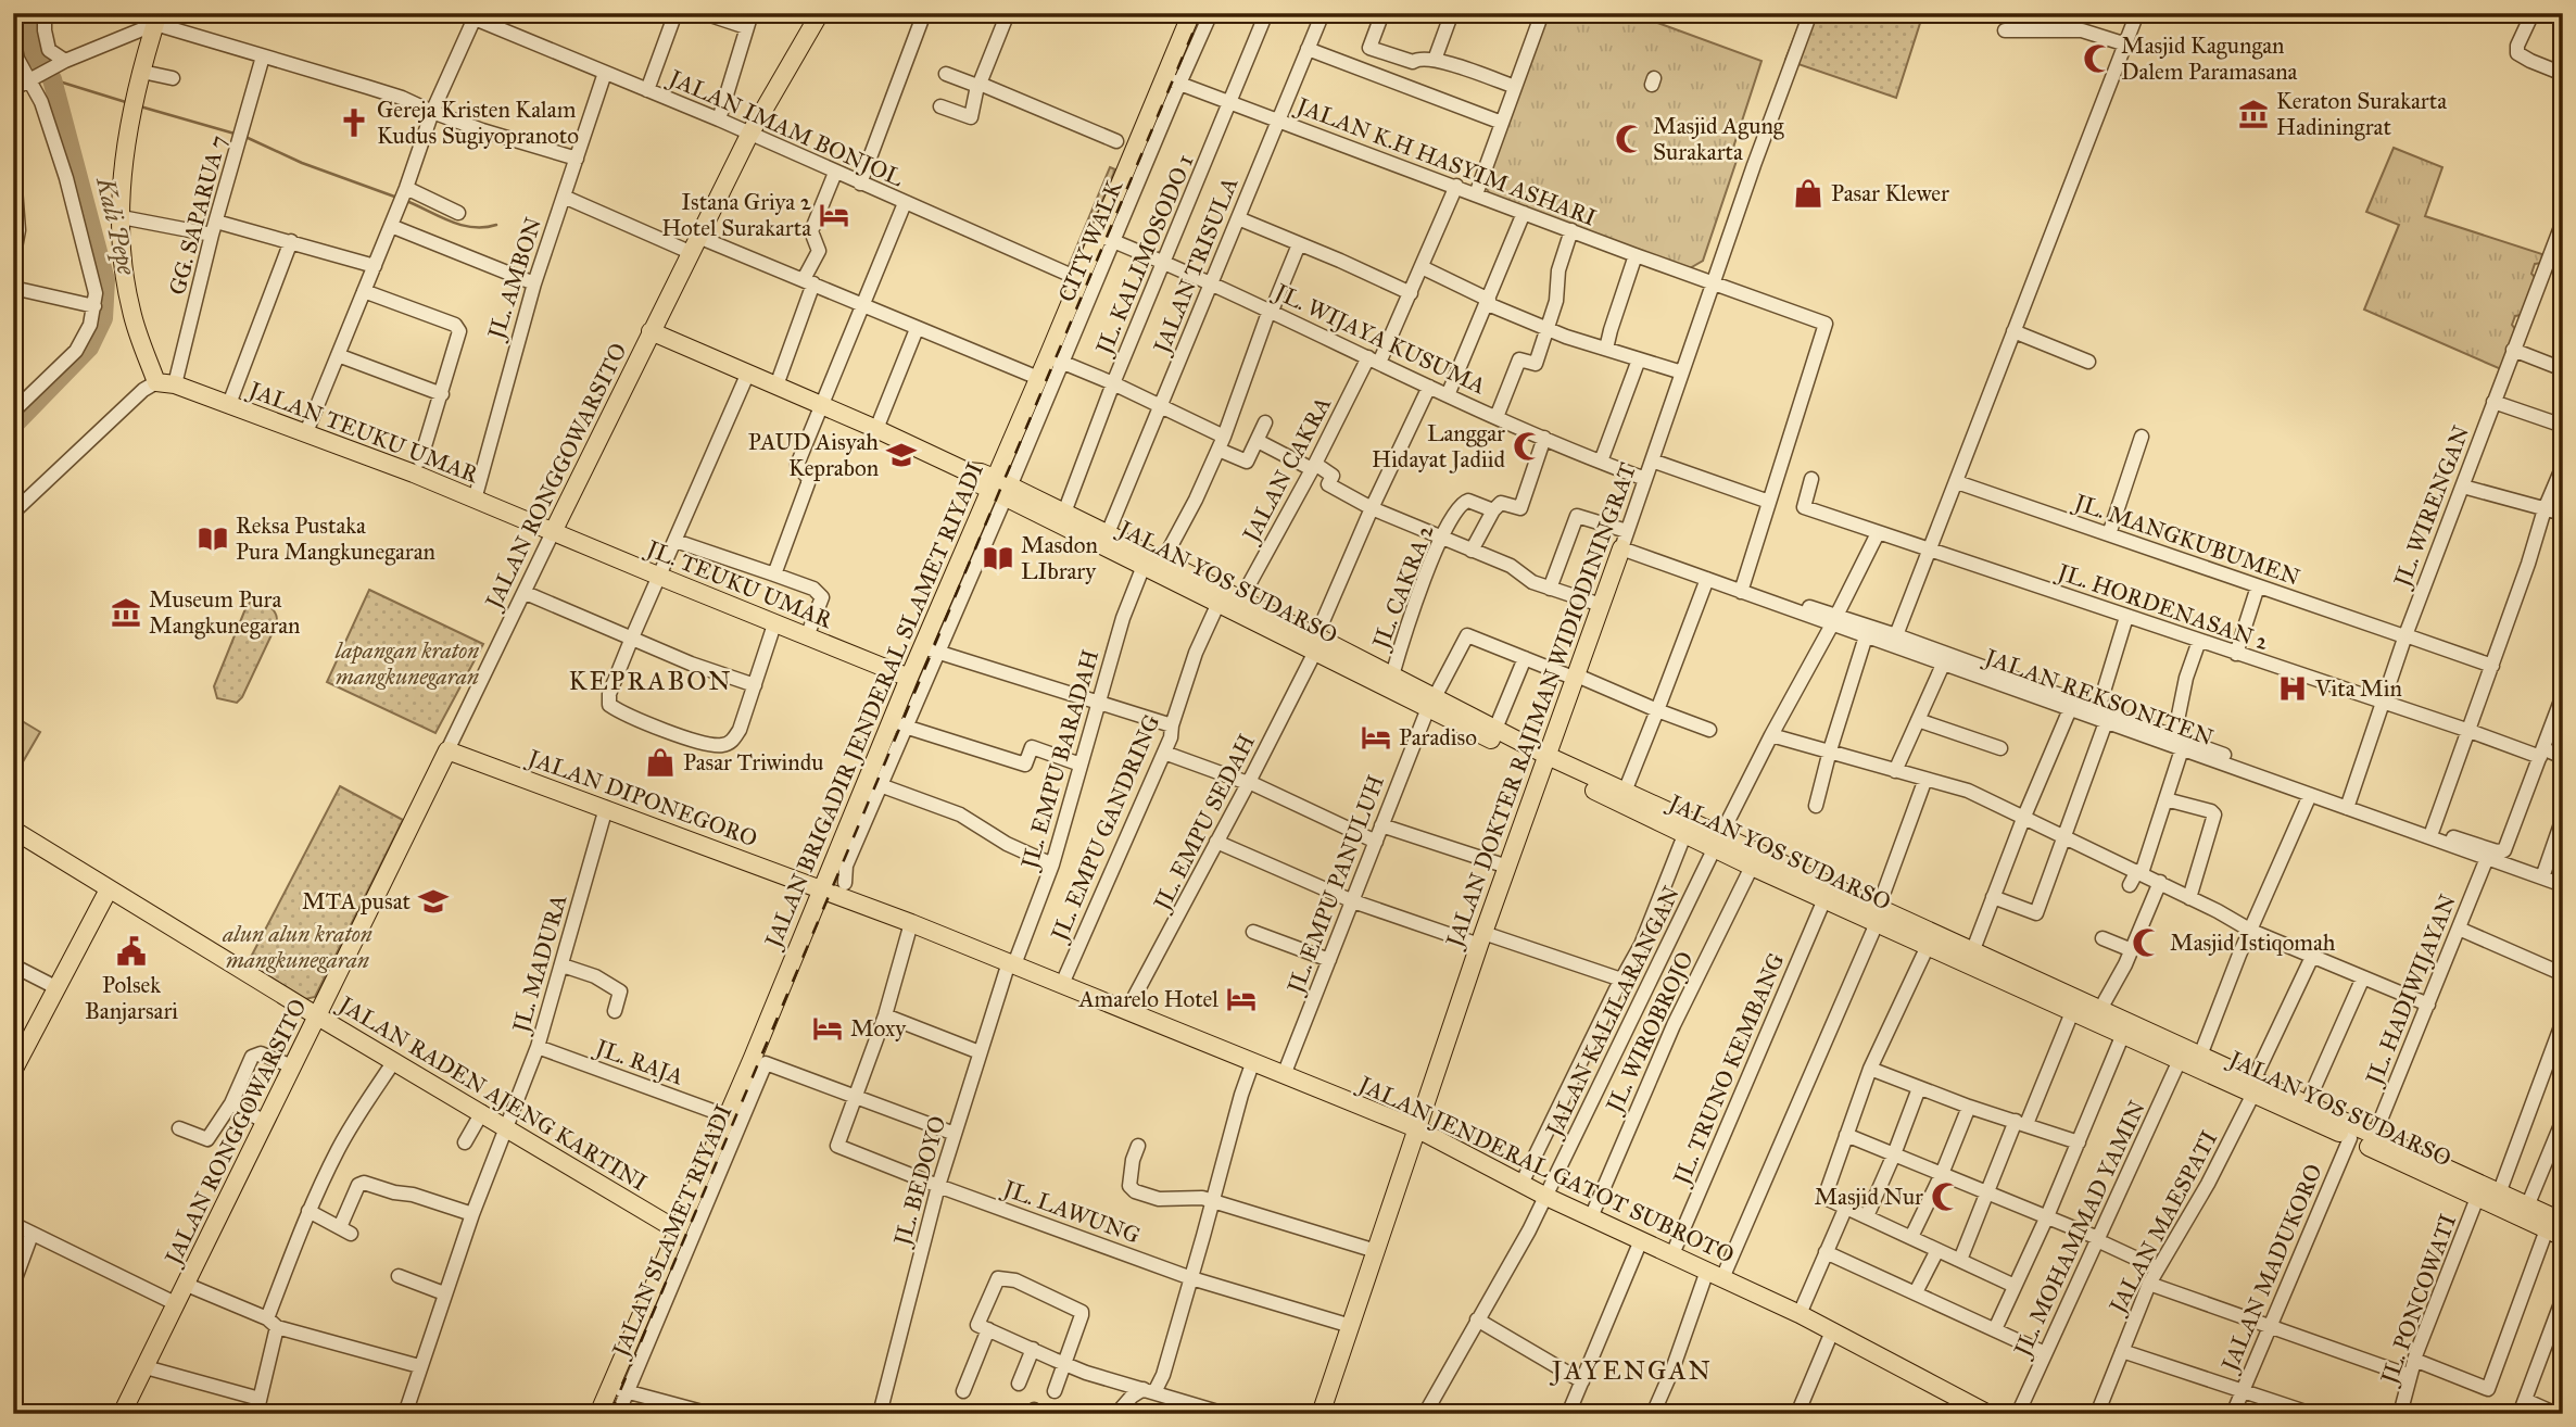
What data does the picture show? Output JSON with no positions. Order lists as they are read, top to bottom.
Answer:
{
  "streets": {
    "main road": [
      "JALAN TEUKU UMAR",
      "JALAN RONGGOWARSITO",
      "JALAN YOS SUDARSO",
      "JL. TEUKU UMAR",
      "JALAN BRIGADIR JENDERAL SLAMET RIYADI",
      "JALAN DOKTER RAJIMAN WIDIODININGRAT",
      "JALAN DIPONEGORO",
      "JALAN RADEN AJENG KARTINI",
      "JALAN JENDERAL GATOT SUBROTO"
    ],
    "street": [
      "JALAN IMAM BONJOL",
      "JALAN K.H HASYIM ASHARI",
      "GG. SAPARUA 7",
      "CITY WALK",
      "JL. KALIMOSODO 1",
      "JALAN TRISULA",
      "JL. AMBON",
      "JL. WIJAYA KUSUMA",
      "JALAN CAKRA",
      "JL. WIRENGAN",
      "JL. MANGKUBUMEN",
      "JL. CAKRA 2",
      "JL. HORDENASAN 2",
      "JALAN REKSONITEN",
      "JL. EMPU BARADAH",
      "JL. EMPU SEDAH",
      "JL. EMPU GANDRING",
      "JL. EMPU PANULUH",
      "JL. MADURA",
      "JL. HADIWIJAYAN",
      "JALAN KALILARANGAN",
      "JL. WIROBROJO",
      "JL. RAJA",
      "JL. TRUNO KEMBANG",
      "JL. BEDOYO",
      "JL. LAWUNG",
      "JALAN MAESPATI",
      "JL. MOHAMMAD YAMIN",
      "JALAN SLAMET RIYADI",
      "JALAN MADUKORO",
      "JL. PONCOWATI"
    ]
  },
  "crossings": [
    ["JALAN IMAM BONJOL", "JL. AMBON"],
    ["JALAN IMAM BONJOL", "JALAN RONGGOWARSITO"],
    ["JALAN IMAM BONJOL", "JALAN BRIGADIR JENDERAL SLAMET RIYADI"],
    ["JALAN K.H HASYIM ASHARI", "JL. KALIMOSODO 1"],
    ["JALAN K.H HASYIM ASHARI", "JALAN TRISULA"],
    ["JALAN K.H HASYIM ASHARI", "JALAN CAKRA"],
    ["JALAN K.H HASYIM ASHARI", "JALAN BRIGADIR JENDERAL SLAMET RIYADI"],
    ["JALAN K.H HASYIM ASHARI", "JALAN DOKTER RAJIMAN WIDIODININGRAT"],
    ["GG. SAPARUA 7", "JALAN TEUKU UMAR"],
    ["CITY WALK", "JL. WIJAYA KUSUMA"],
    ["CITY WALK", "JALAN YOS SUDARSO"],
    ["CITY WALK", "JALAN BRIGADIR JENDERAL SLAMET RIYADI"],
    ["JL. KALIMOSODO 1", "JL. WIJAYA KUSUMA"],
    ["JL. KALIMOSODO 1", "JALAN YOS SUDARSO"],
    ["JALAN TRISULA", "JL. WIJAYA KUSUMA"],
    ["JALAN TRISULA", "JALAN YOS SUDARSO"],
    ["JL. AMBON", "JALAN TEUKU UMAR"],
    ["JL. WIJAYA KUSUMA", "JALAN CAKRA"],
    ["JL. WIJAYA KUSUMA", "JALAN BRIGADIR JENDERAL SLAMET RIYADI"],
    ["JL. WIJAYA KUSUMA", "JALAN DOKTER RAJIMAN WIDIODININGRAT"],
    ["JL. WIJAYA KUSUMA", "JL. EMPU SEDAH"],
    ["JALAN TEUKU UMAR", "JALAN RONGGOWARSITO"],
    ["JALAN TEUKU UMAR", "JL. TEUKU UMAR"],
    ["JALAN CAKRA", "JALAN YOS SUDARSO"],
    ["JALAN RONGGOWARSITO", "JL. TEUKU UMAR"],
    ["JALAN RONGGOWARSITO", "JALAN DIPONEGORO"],
    ["JALAN RONGGOWARSITO", "JALAN RADEN AJENG KARTINI"],
    ["JL. WIRENGAN", "JL. MANGKUBUMEN"],
    ["JL. WIRENGAN", "JL. HORDENASAN 2"],
    ["JL. WIRENGAN", "JALAN REKSONITEN"],
    ["JALAN YOS SUDARSO", "JL. CAKRA 2"],
    ["JALAN YOS SUDARSO", "JALAN BRIGADIR JENDERAL SLAMET RIYADI"],
    ["JALAN YOS SUDARSO", "JALAN DOKTER RAJIMAN WIDIODININGRAT"],
    ["JALAN YOS SUDARSO", "JL. EMPU BARADAH"],
    ["JALAN YOS SUDARSO", "JL. EMPU SEDAH"],
    ["JALAN YOS SUDARSO", "JL. EMPU GANDRING"],
    ["JALAN YOS SUDARSO", "JL. EMPU PANULUH"],
    ["JALAN YOS SUDARSO", "JL. HADIWIJAYAN"],
    ["JALAN YOS SUDARSO", "JALAN KALILARANGAN"],
    ["JALAN YOS SUDARSO", "JL. WIROBROJO"],
    ["JALAN YOS SUDARSO", "JL. TRUNO KEMBANG"],
    ["JALAN YOS SUDARSO", "JALAN MAESPATI"],
    ["JALAN YOS SUDARSO", "JL. MOHAMMAD YAMIN"],
    ["JALAN YOS SUDARSO", "JALAN MADUKORO"],
    ["JALAN YOS SUDARSO", "JL. PONCOWATI"],
    ["JL. TEUKU UMAR", "JALAN BRIGADIR JENDERAL SLAMET RIYADI"],
    ["JL. HORDENASAN 2", "JALAN KALILARANGAN"],
    ["JALAN REKSONITEN", "JALAN DOKTER RAJIMAN WIDIODININGRAT"],
    ["JALAN REKSONITEN", "JL. HADIWIJAYAN"],
    ["JALAN REKSONITEN", "JALAN KALILARANGAN"],
    ["JALAN REKSONITEN", "JL. MOHAMMAD YAMIN"],
    ["JALAN BRIGADIR JENDERAL SLAMET RIYADI", "JALAN DIPONEGORO"],
    ["JALAN BRIGADIR JENDERAL SLAMET RIYADI", "JL. RAJA"],
    ["JALAN BRIGADIR JENDERAL SLAMET RIYADI", "JALAN RADEN AJENG KARTINI"],
    ["JALAN BRIGADIR JENDERAL SLAMET RIYADI", "JALAN JENDERAL GATOT SUBROTO"],
    ["JALAN BRIGADIR JENDERAL SLAMET RIYADI", "JALAN SLAMET RIYADI"],
    ["JALAN DOKTER RAJIMAN WIDIODININGRAT", "JALAN JENDERAL GATOT SUBROTO"],
    ["JALAN DOKTER RAJIMAN WIDIODININGRAT", "JL. LAWUNG"],
    ["JL. EMPU BARADAH", "JALAN JENDERAL GATOT SUBROTO"],
    ["JL. EMPU BARADAH", "JL. BEDOYO"],
    ["JALAN DIPONEGORO", "JL. MADURA"],
    ["JALAN DIPONEGORO", "JALAN JENDERAL GATOT SUBROTO"],
    ["JL. EMPU SEDAH", "JALAN JENDERAL GATOT SUBROTO"],
    ["JL. EMPU GANDRING", "JALAN JENDERAL GATOT SUBROTO"],
    ["JL. EMPU PANULUH", "JALAN JENDERAL GATOT SUBROTO"],
    ["JL. MADURA", "JL. RAJA"],
    ["JL. MADURA", "JALAN RADEN AJENG KARTINI"],
    ["JALAN KALILARANGAN", "JALAN JENDERAL GATOT SUBROTO"],
    ["JL. WIROBROJO", "JALAN JENDERAL GATOT SUBROTO"],
    ["JL. TRUNO KEMBANG", "JALAN JENDERAL GATOT SUBROTO"],
    ["JALAN JENDERAL GATOT SUBROTO", "JL. BEDOYO"],
    ["JL. BEDOYO", "JL. LAWUNG"],
    ["JL. LAWUNG", "JALAN SLAMET RIYADI"]
  ],
  "districts": ["KEPRABON", "JAYENGAN"],
  "water": ["Kali Pepe"],
  "parks": ["lapangan kraton mangkunegaran", "alun alun kraton mangkunegaran"],
  "places": {
    "mosque": [
      "Masjid Kagungan Dalem Paramasana",
      "Masjid Agung Surakarta",
      "Langgar Hidayat Jadiid",
      "Masjid Istiqomah",
      "Masjid Nur"
    ],
    "museum": ["Keraton Surakarta Hadiningrat", "Museum Pura Mangkunegaran"],
    "church": ["Gereja Kristen Kalam Kudus Sugiyopranoto"],
    "shop": ["Pasar Klewer", "Pasar Triwindu"],
    "hotel": [
      "Istana Griya 2 Hotel Surakarta",
      "Paradiso",
      "Amarelo Hotel",
      "Moxy"
    ],
    "school or university": ["PAUD Aisyah Keprabon", "MTA pusat"],
    "library": ["Reksa Pustaka Pura Mangkunegaran", "Masdon LIbrary"],
    "hospital": ["Vita Min"],
    "public building": ["Polsek Banjarsari"]
  }
}
